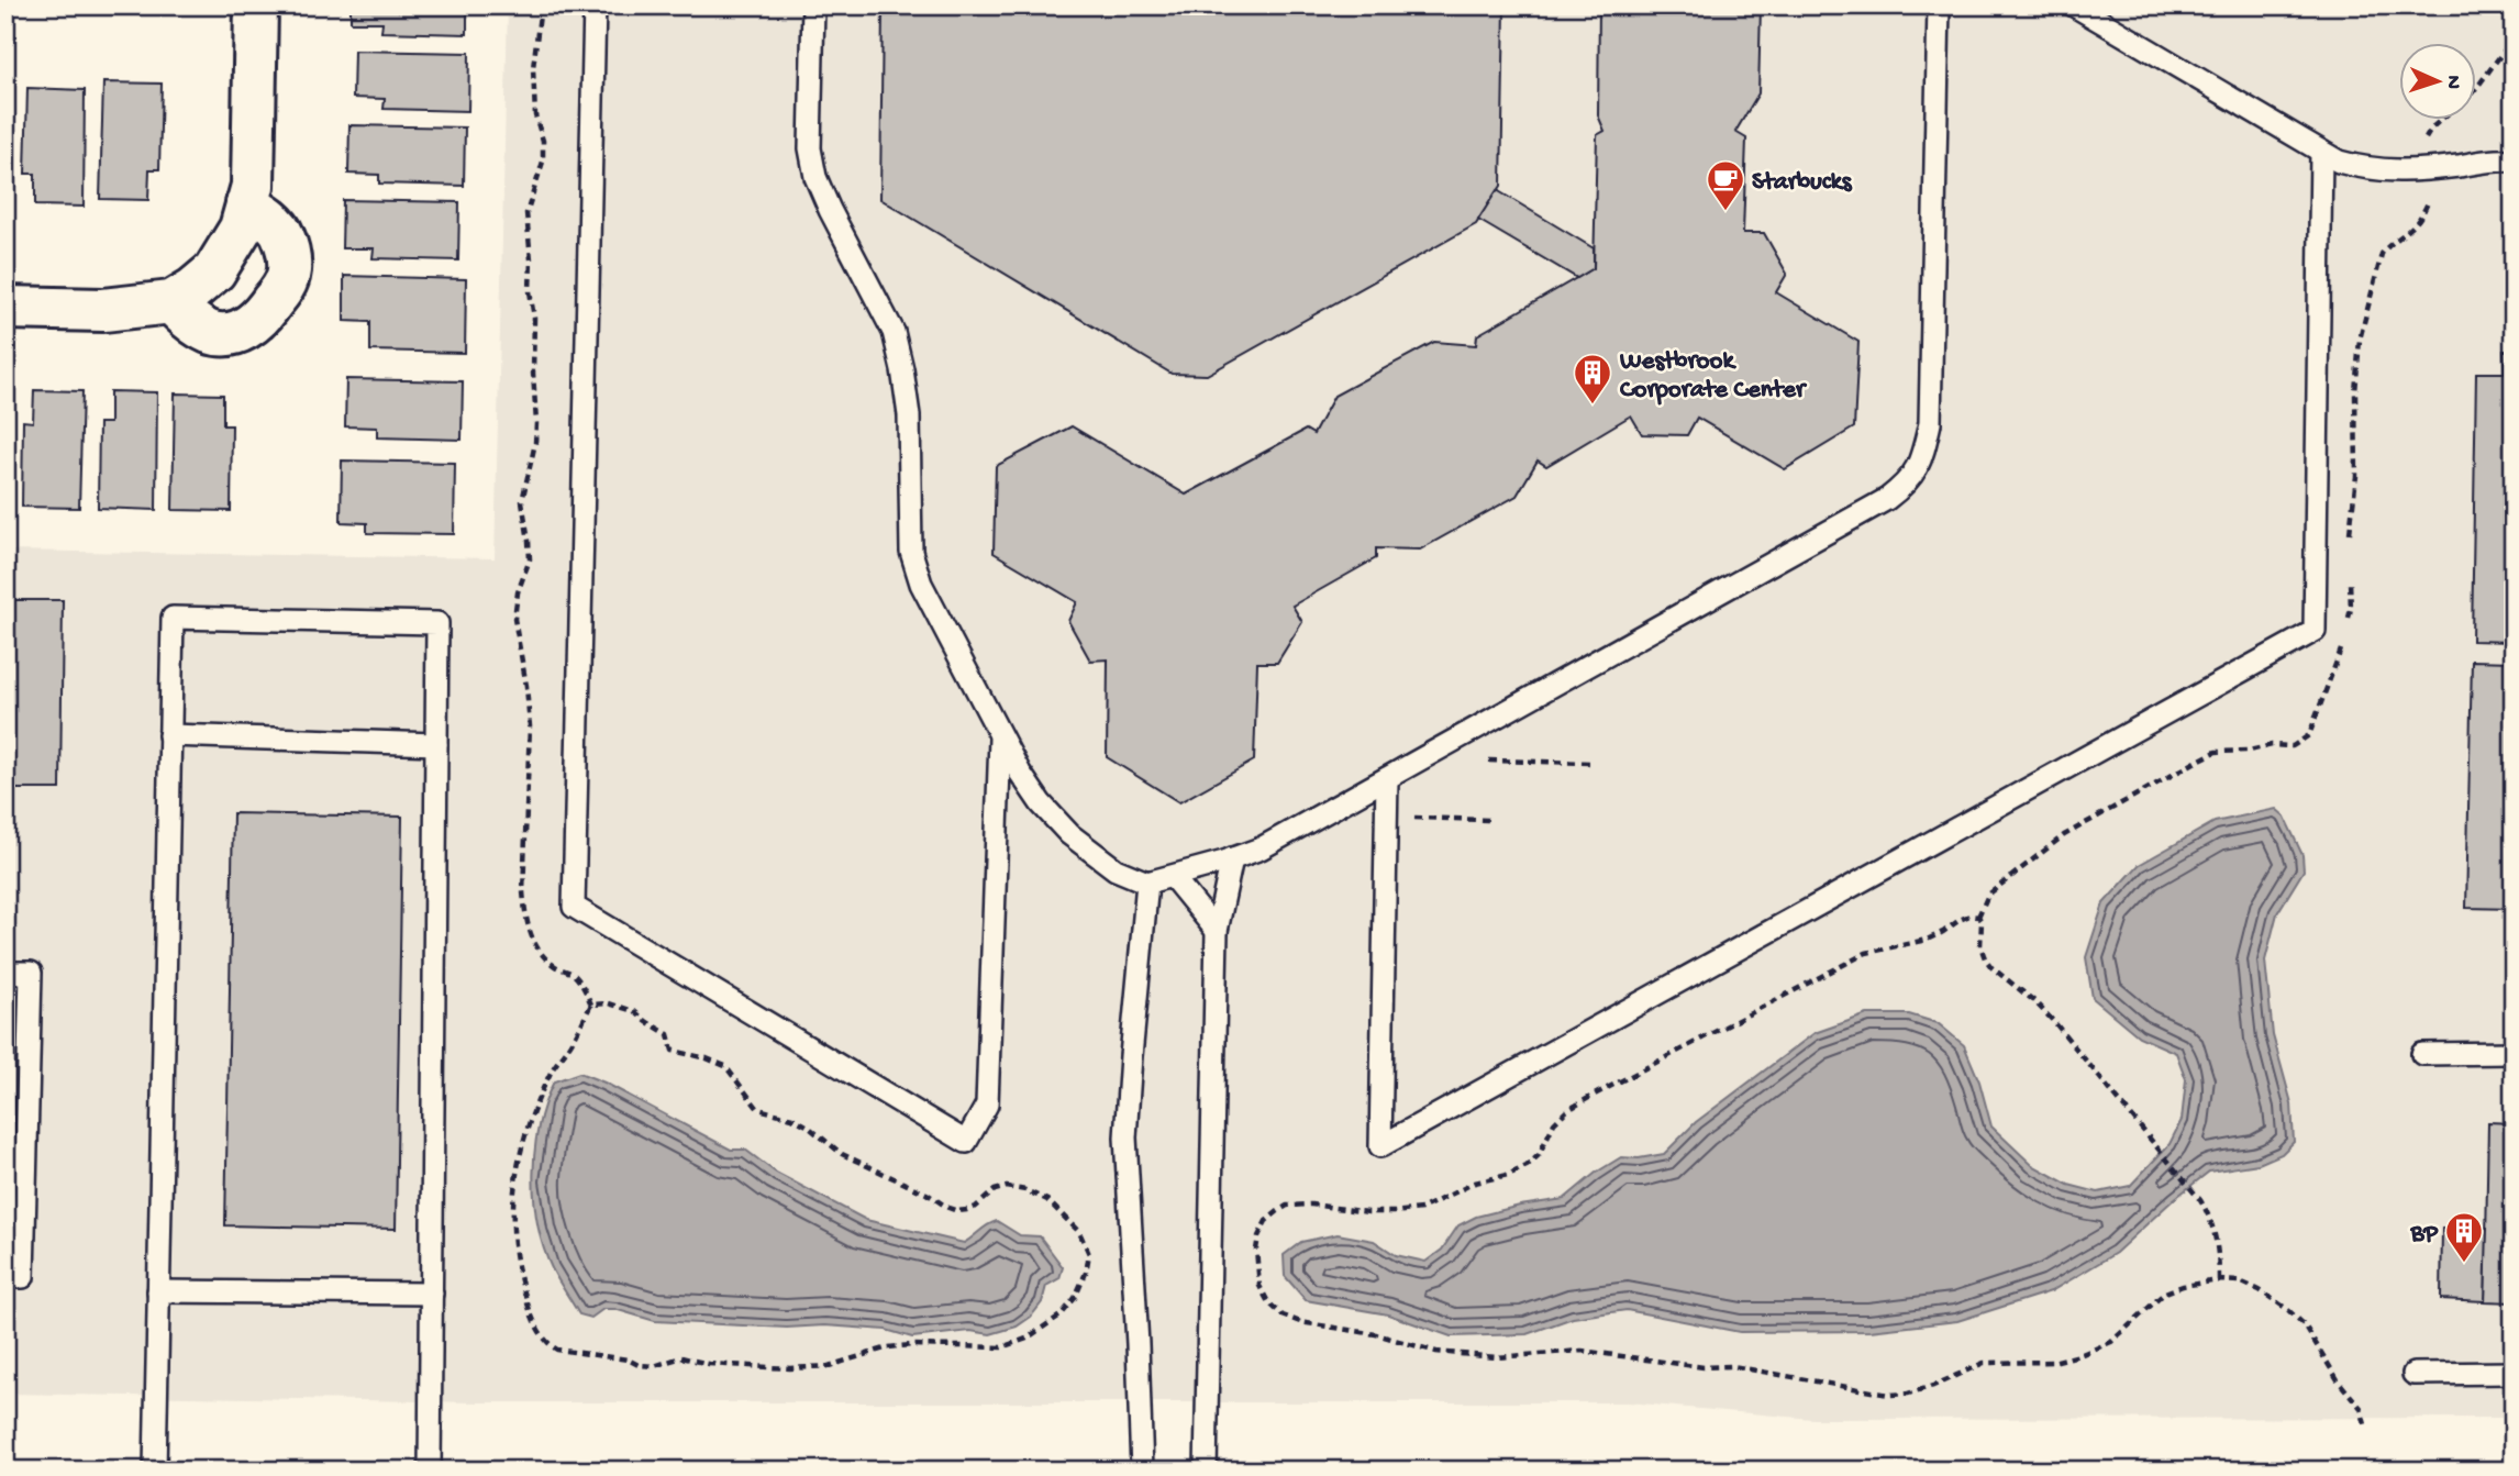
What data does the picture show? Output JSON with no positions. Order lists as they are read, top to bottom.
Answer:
{
  "places": {
    "cafe": ["Starbucks"],
    "building": ["Westbrook Corporate Center", "BP"]
  },
  "north": "right"
}
